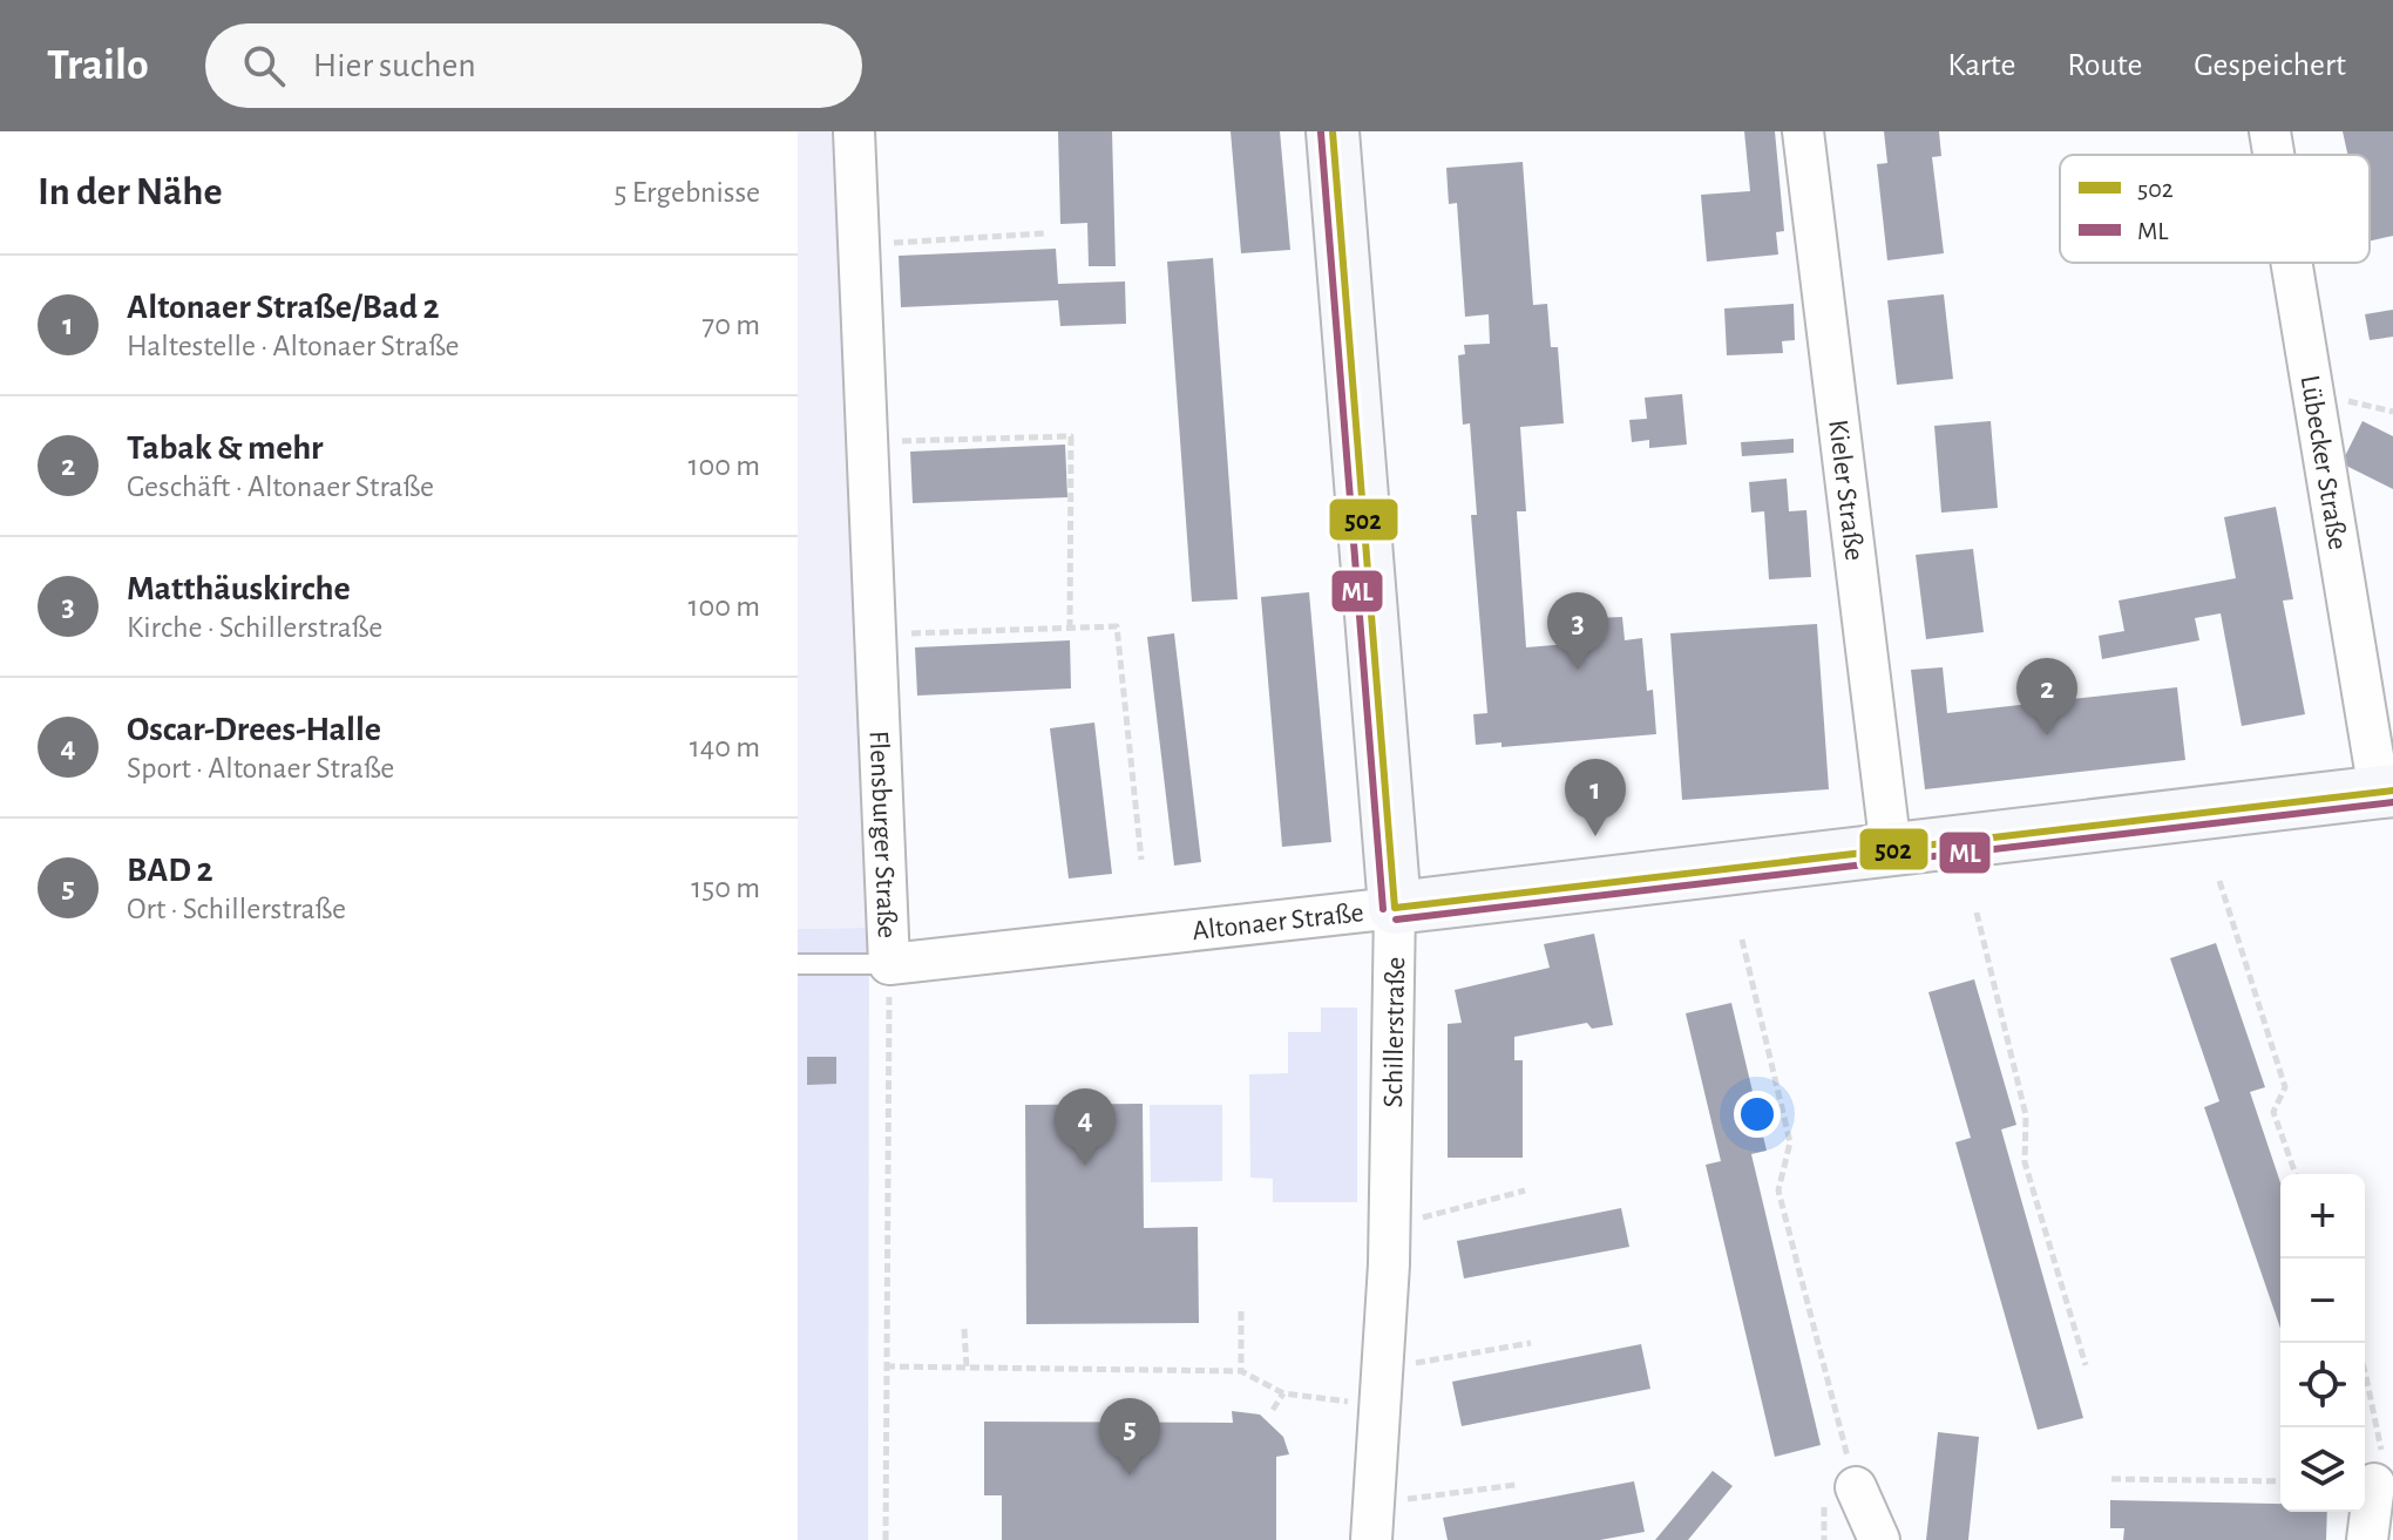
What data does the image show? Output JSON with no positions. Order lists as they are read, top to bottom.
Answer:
{
  "streets": {
    "street": [
      "Lübecker Straße",
      "Kieler Straße",
      "Flensburger Straße",
      "Altonaer Straße",
      "Schillerstraße"
    ]
  },
  "crossings": [
    ["Lübecker Straße", "Altonaer Straße"],
    ["Kieler Straße", "Altonaer Straße"],
    ["Flensburger Straße", "Altonaer Straße"],
    ["Altonaer Straße", "Schillerstraße"]
  ],
  "lines": ["transit line 502", "transit line ML"],
  "legend": ["502", "ML"],
  "page": {
    "header": "Trailo",
    "search": "Hier suchen",
    "nav": ["Karte", "Route", "Gespeichert"],
    "heading": ["In der Nähe", "5 Ergebnisse"],
    "list": [
      {
        "mark": "1",
        "name": "Altonaer Straße/Bad 2",
        "note": "Haltestelle · Altonaer Straße",
        "value": "70 m"
      },
      {
        "mark": "2",
        "name": "Tabak & mehr",
        "note": "Geschäft · Altonaer Straße",
        "value": "100 m"
      },
      {
        "mark": "3",
        "name": "Matthäuskirche",
        "note": "Kirche · Schillerstraße",
        "value": "100 m"
      },
      {
        "mark": "4",
        "name": "Oscar-Drees-Halle",
        "note": "Sport · Altonaer Straße",
        "value": "140 m"
      },
      {
        "mark": "5",
        "name": "BAD 2",
        "note": "Ort · Schillerstraße",
        "value": "150 m"
      }
    ],
    "pins": [
      "3",
      "2",
      "1",
      "4",
      "5"
    ],
    "map_buttons": ["+", "−"]
  }
}
